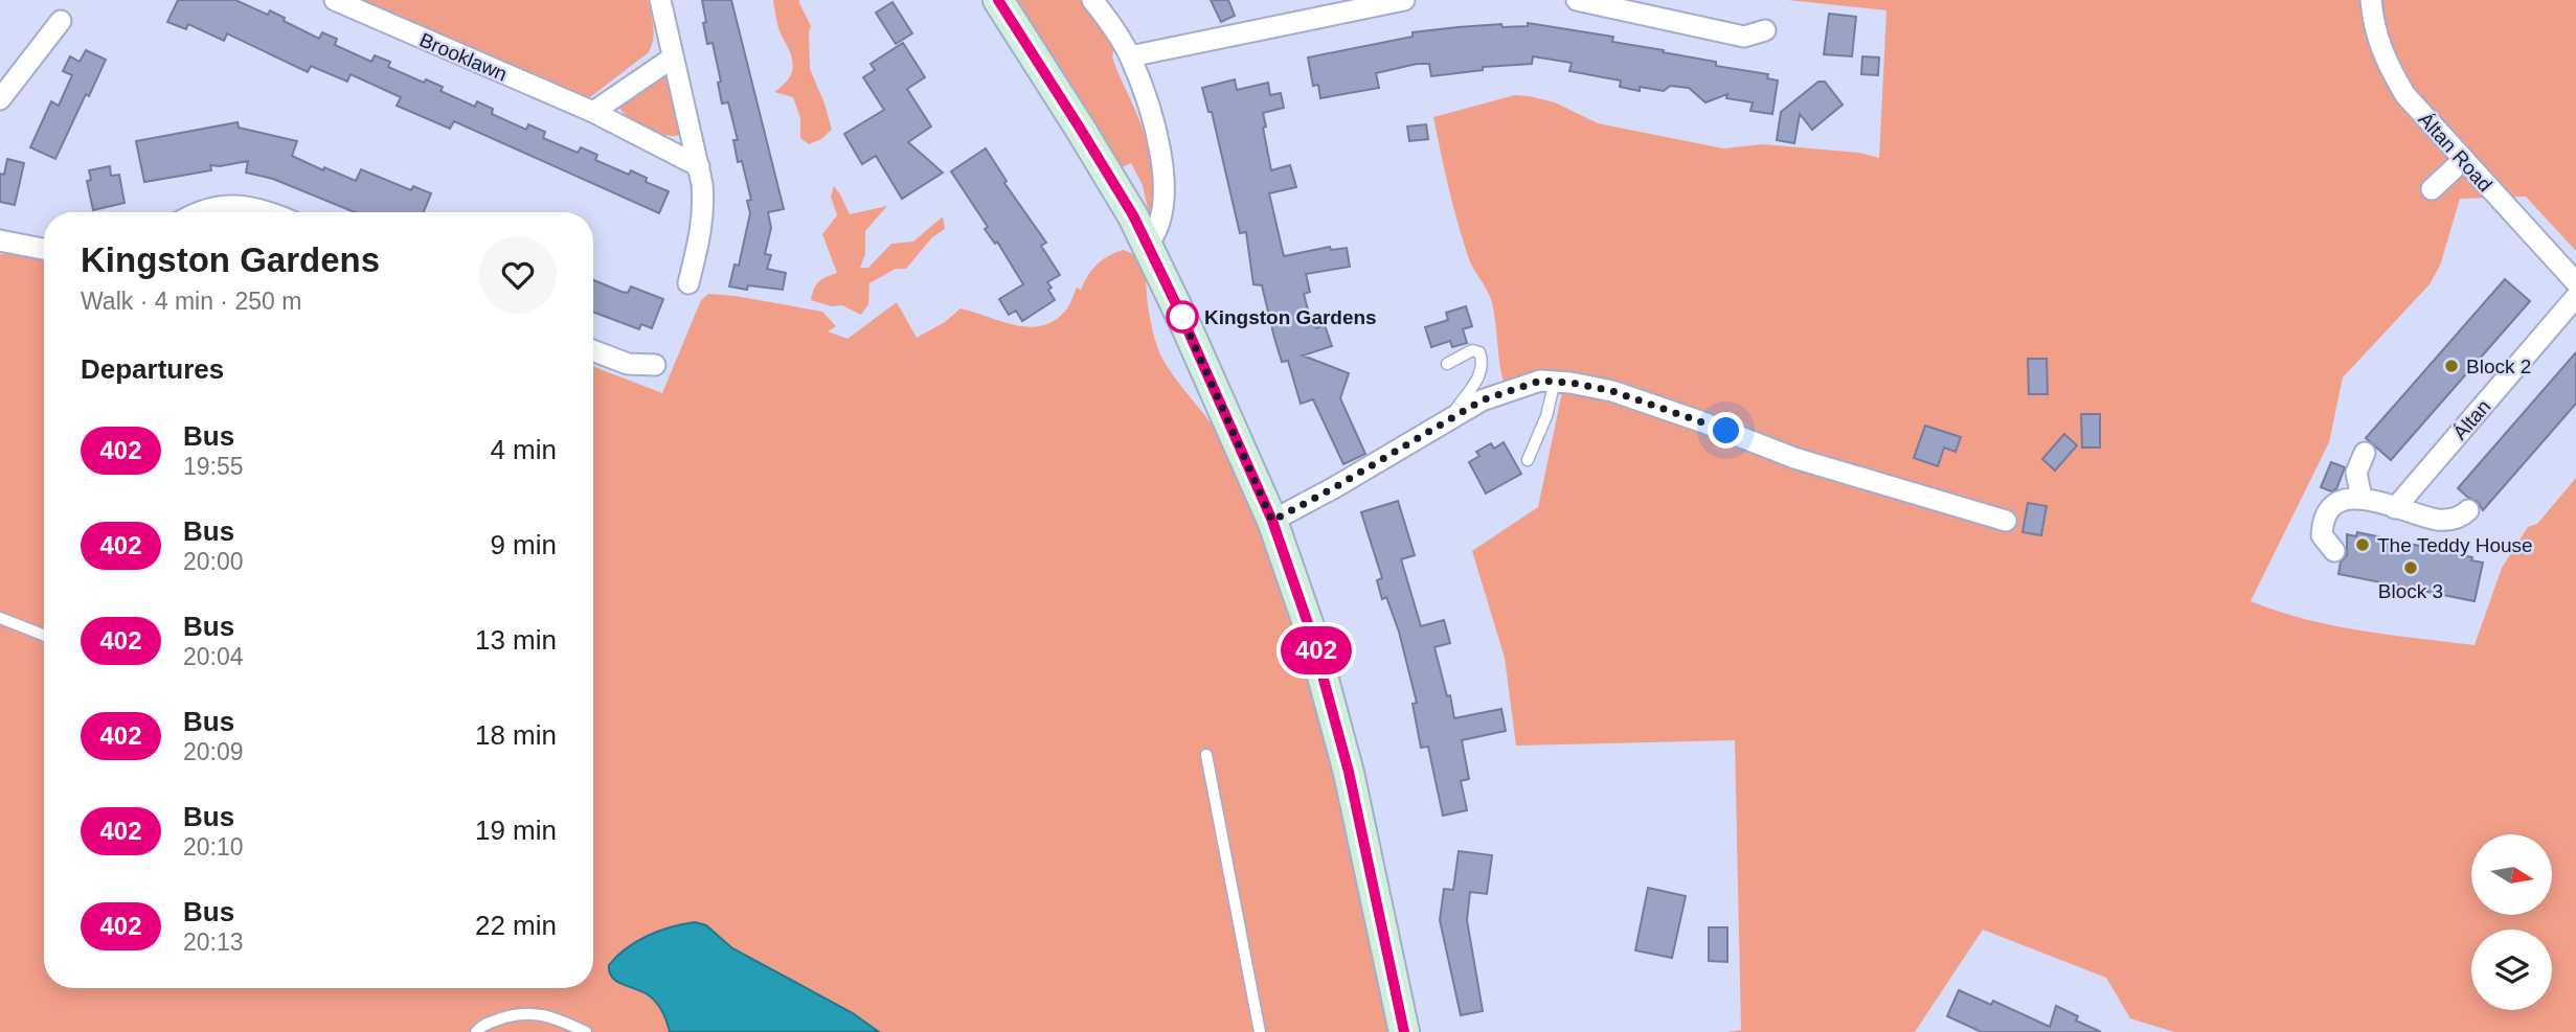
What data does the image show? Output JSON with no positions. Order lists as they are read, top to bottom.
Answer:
{
  "streets": {
    "street": ["Brooklawn", "Áltan Road", "Áltan"]
  },
  "places": [
    "Kingston Gardens",
    "Block 2",
    "The Teddy House",
    "Block 3"
  ],
  "lines": ["bus line 402"],
  "north": "right",
  "page": {
    "on_map": "402",
    "heading": [
      ["Kingston Gardens", "Walk · 4 min · 250 m"],
      "Departures"
    ],
    "list": [
      {
        "mark": "402",
        "name": "Bus",
        "note": "19:55",
        "value": "4 min"
      },
      {
        "mark": "402",
        "name": "Bus",
        "note": "20:00",
        "value": "9 min"
      },
      {
        "mark": "402",
        "name": "Bus",
        "note": "20:04",
        "value": "13 min"
      },
      {
        "mark": "402",
        "name": "Bus",
        "note": "20:09",
        "value": "18 min"
      },
      {
        "mark": "402",
        "name": "Bus",
        "note": "20:10",
        "value": "19 min"
      },
      {
        "mark": "402",
        "name": "Bus",
        "note": "20:13",
        "value": "22 min"
      }
    ]
  }
}
